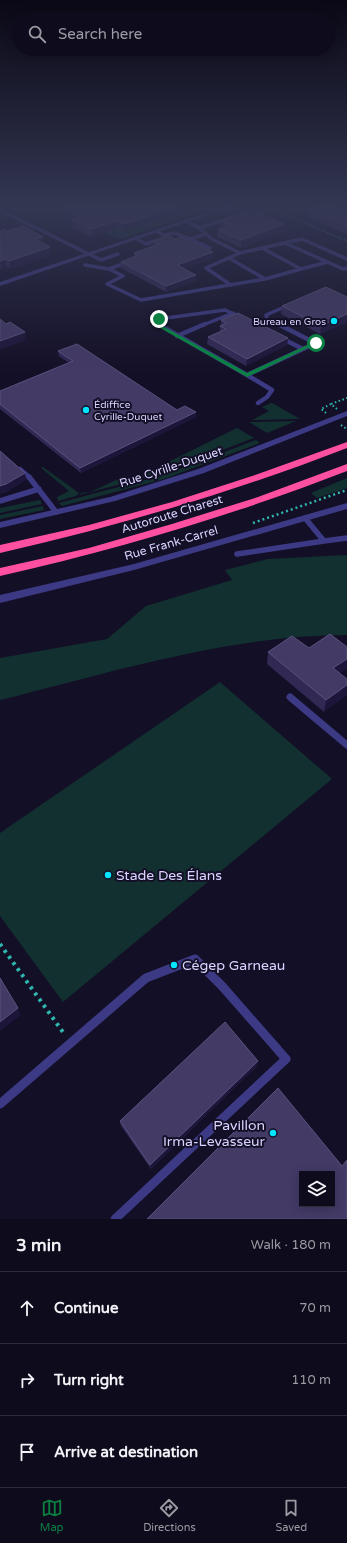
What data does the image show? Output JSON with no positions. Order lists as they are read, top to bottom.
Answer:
{
  "streets": {
    "highway": ["Autoroute Charest"],
    "street": ["Rue Cyrille-Duquet", "Rue Frank-Carrel"]
  },
  "places": [
    "Bureau en Gros",
    "Édiffice Cyrille-Duquet",
    "Stade Des Élans",
    "Cégep Garneau",
    "Pavillon Irma-Levasseur"
  ],
  "page": {
    "search": "Search here",
    "heading": ["3 min", "Walk · 180 m"],
    "list": [
      ["Continue", "70 m"],
      ["Turn right", "110 m"],
      "Arrive at destination"
    ],
    "nav": ["Map", "Directions", "Saved"]
  }
}
